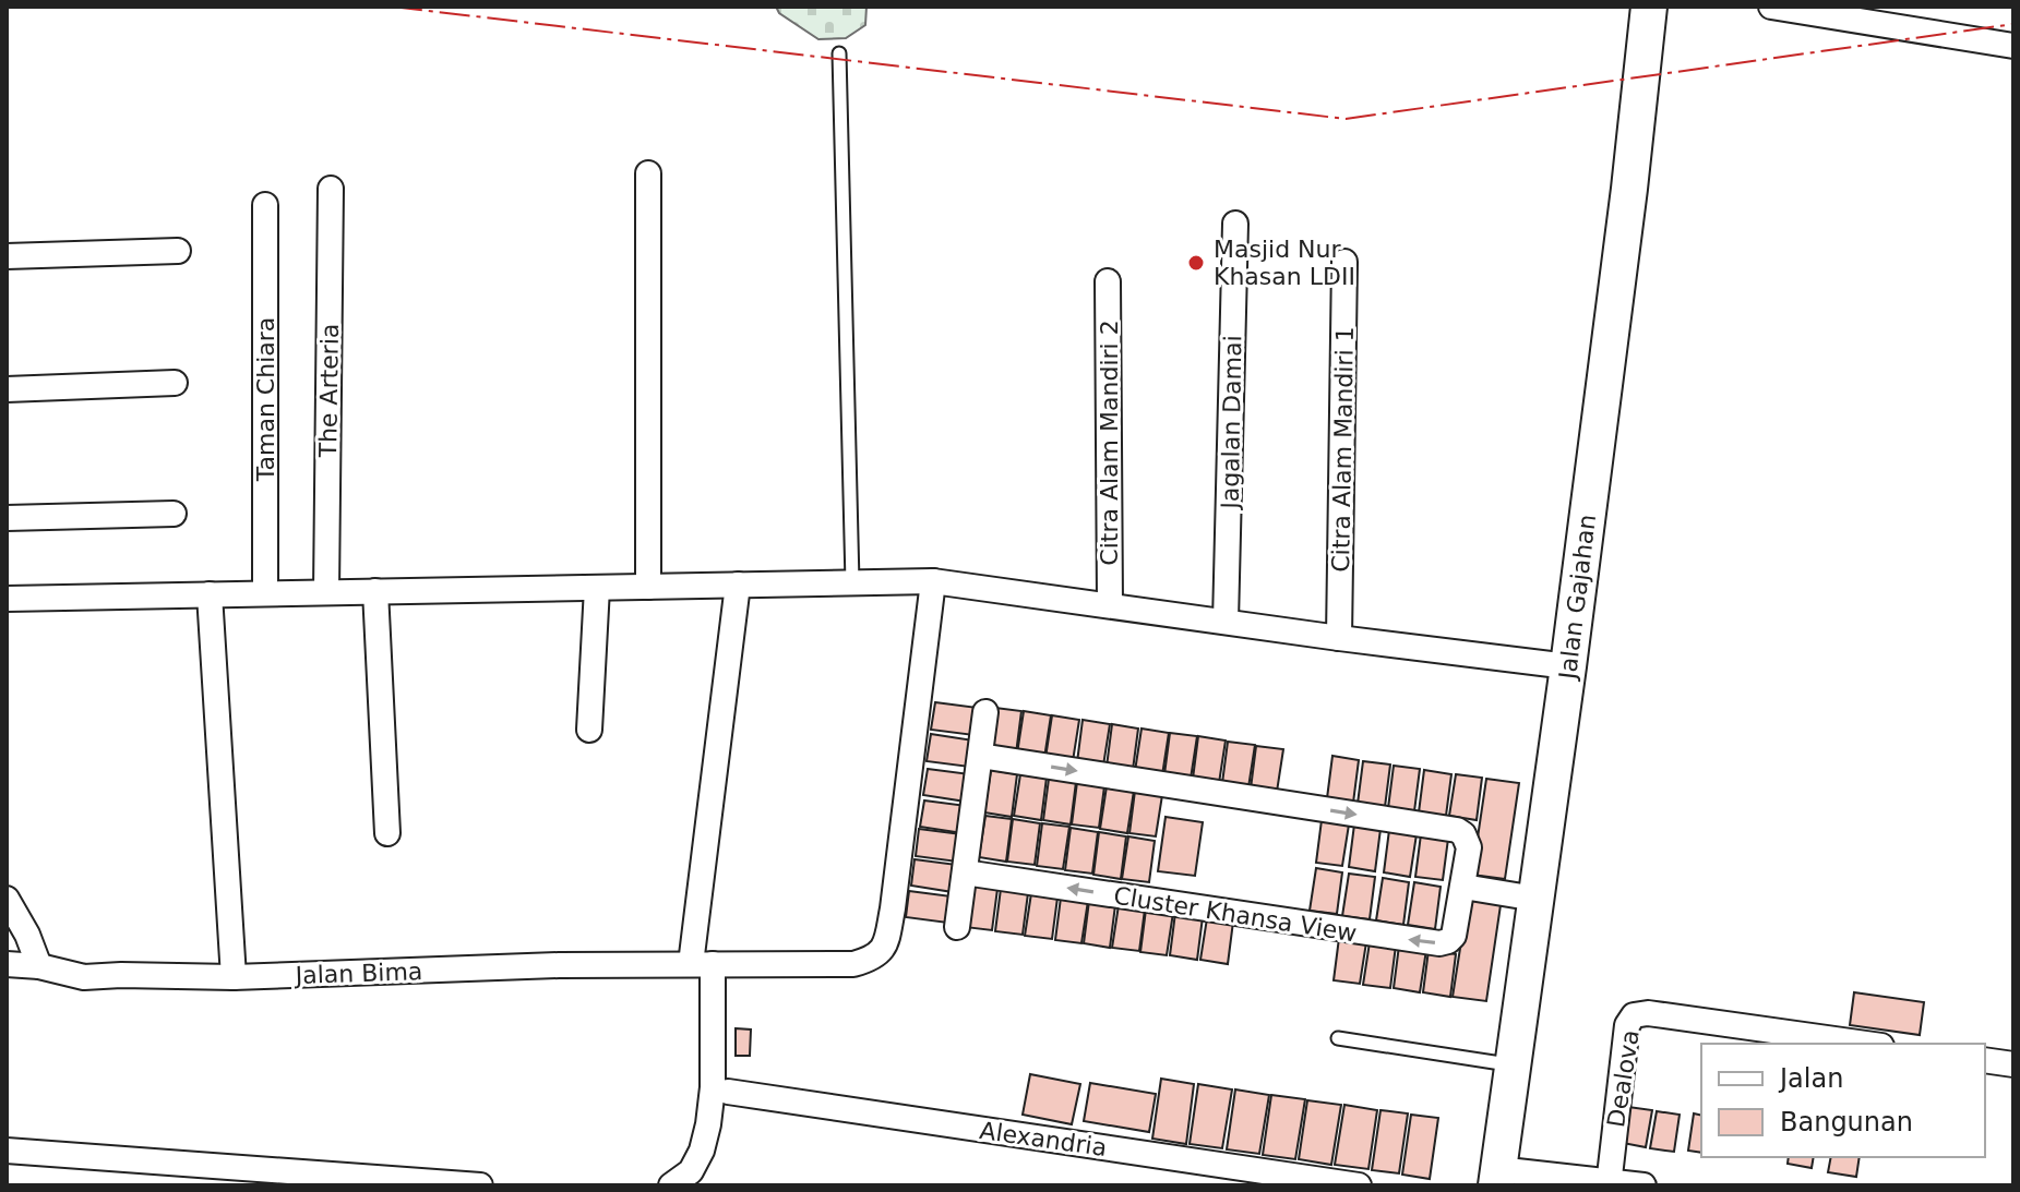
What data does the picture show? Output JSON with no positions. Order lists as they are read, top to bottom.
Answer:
{
  "streets": {
    "street": [
      "The Arteria",
      "Taman Chiara",
      "Jagalan Damai",
      "Citra Alam Mandiri 2",
      "Citra Alam Mandiri 1",
      "Jalan Gajahan",
      "Cluster Khansa View",
      "Jalan Bima",
      "Dealova",
      "Alexandria"
    ]
  },
  "places": ["Masjid Nur Khasan LDII"],
  "legend": ["Jalan", "Bangunan"]
}
